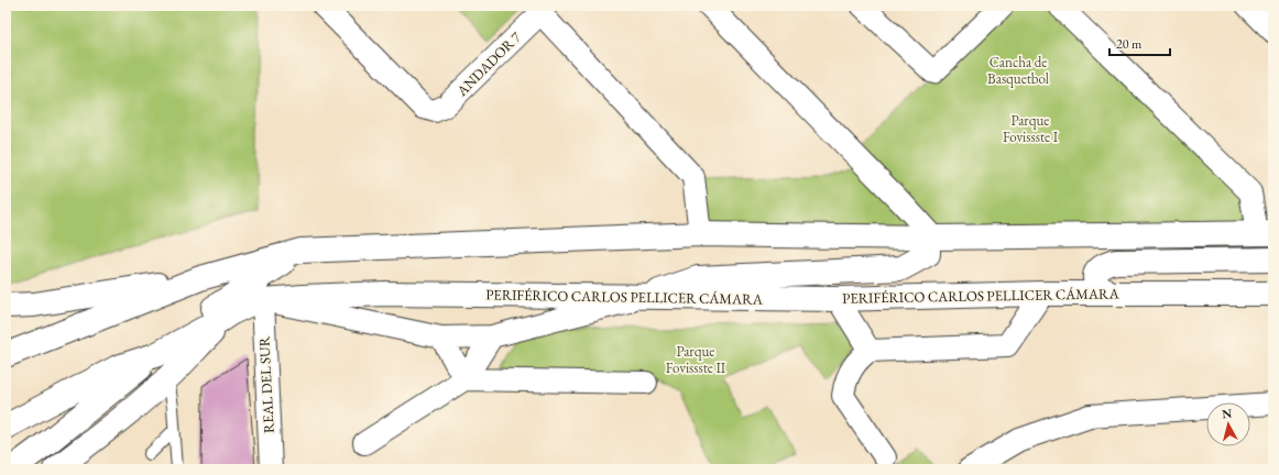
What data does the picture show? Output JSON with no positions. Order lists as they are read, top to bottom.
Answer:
{
  "streets": {
    "main road": ["PERIFÉRICO CARLOS PELLICER CÁMARA"],
    "street": ["ANDADOR 7", "REAL DEL SUR"]
  },
  "crossings": [
    ["PERIFÉRICO CARLOS PELLICER CÁMARA", "REAL DEL SUR"]
  ],
  "parks": ["Cancha de Basquetbol", "Parque Fovissste I", "Parque Fovissste II"],
  "scale_bar": "20 m",
  "north": "top"
}
